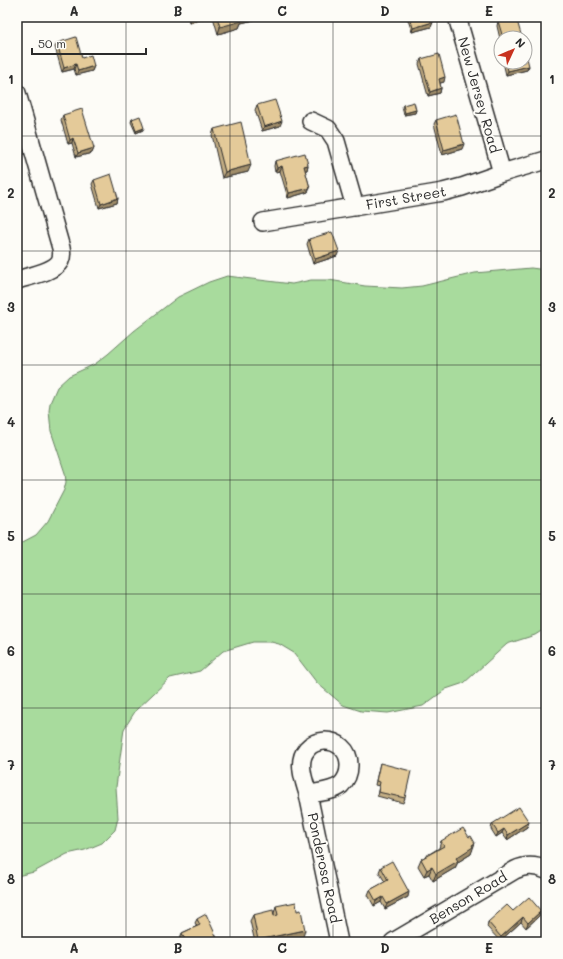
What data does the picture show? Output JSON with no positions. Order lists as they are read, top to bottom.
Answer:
{
  "streets": {
    "street": [
      "New Jersey Road",
      "First Street",
      "Ponderosa Road",
      "Benson Road"
    ]
  },
  "crossings": [
    ["New Jersey Road", "First Street"]
  ],
  "scale_bar": "50 m",
  "north": "top right",
  "grid": {
    "columns": [
      "A",
      "B",
      "C",
      "D",
      "E"
    ],
    "rows": [
      "1",
      "2",
      "3",
      "4",
      "5",
      "6",
      "7",
      "8"
    ]
  }
}
